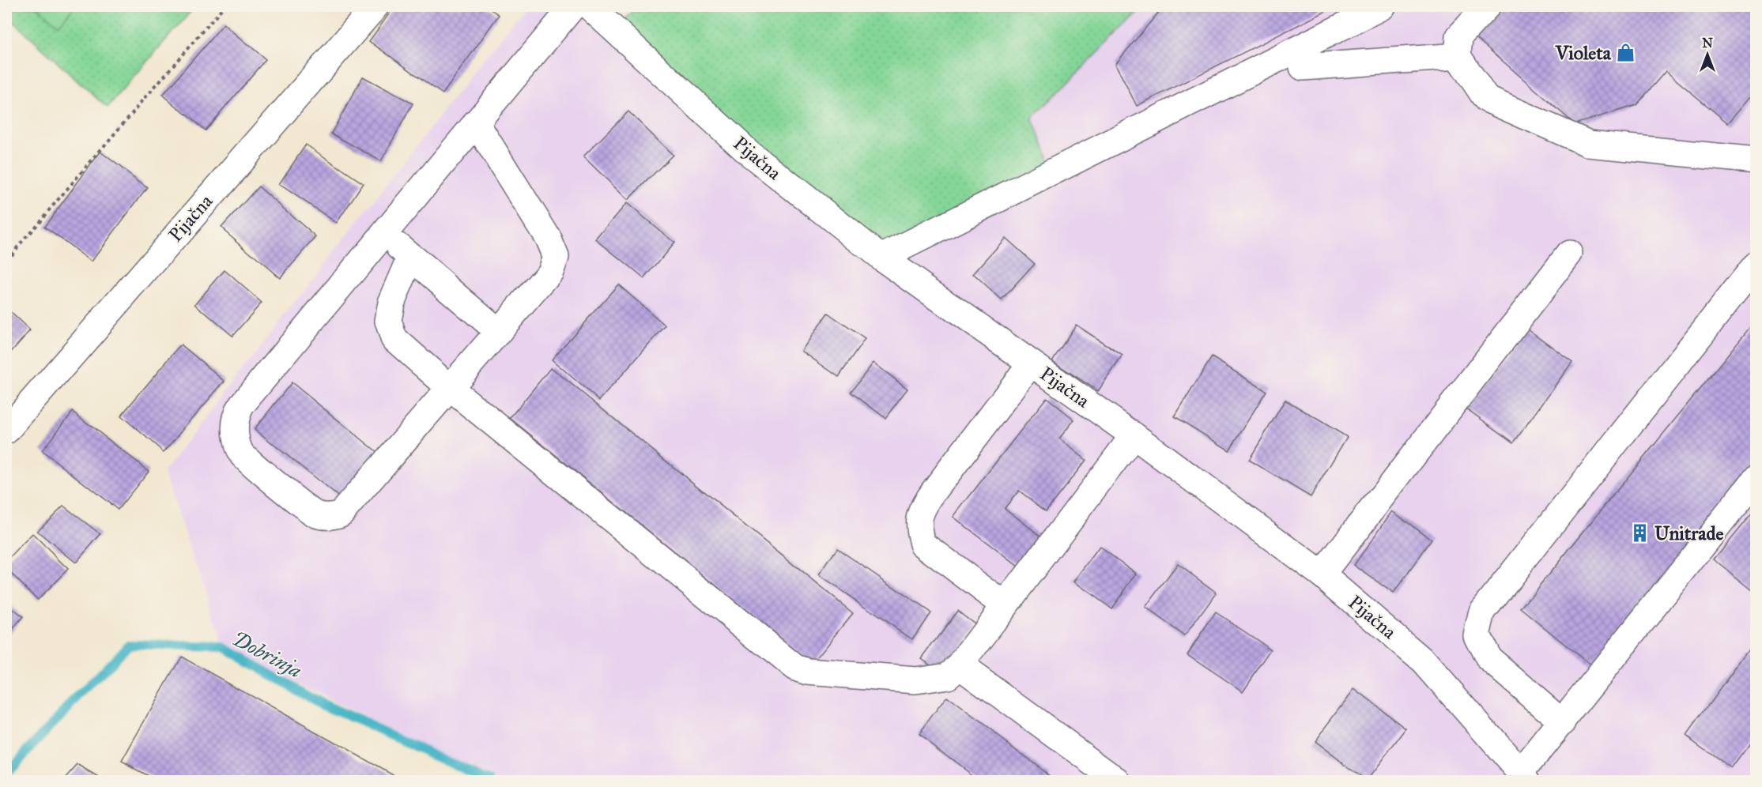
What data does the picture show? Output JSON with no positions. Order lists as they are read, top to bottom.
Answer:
{
  "streets": {
    "street": ["Pijačna"]
  },
  "water": ["Dobrinja"],
  "places": {
    "shop": ["Violeta"],
    "building": ["Unitrade"]
  },
  "north": "top"
}
